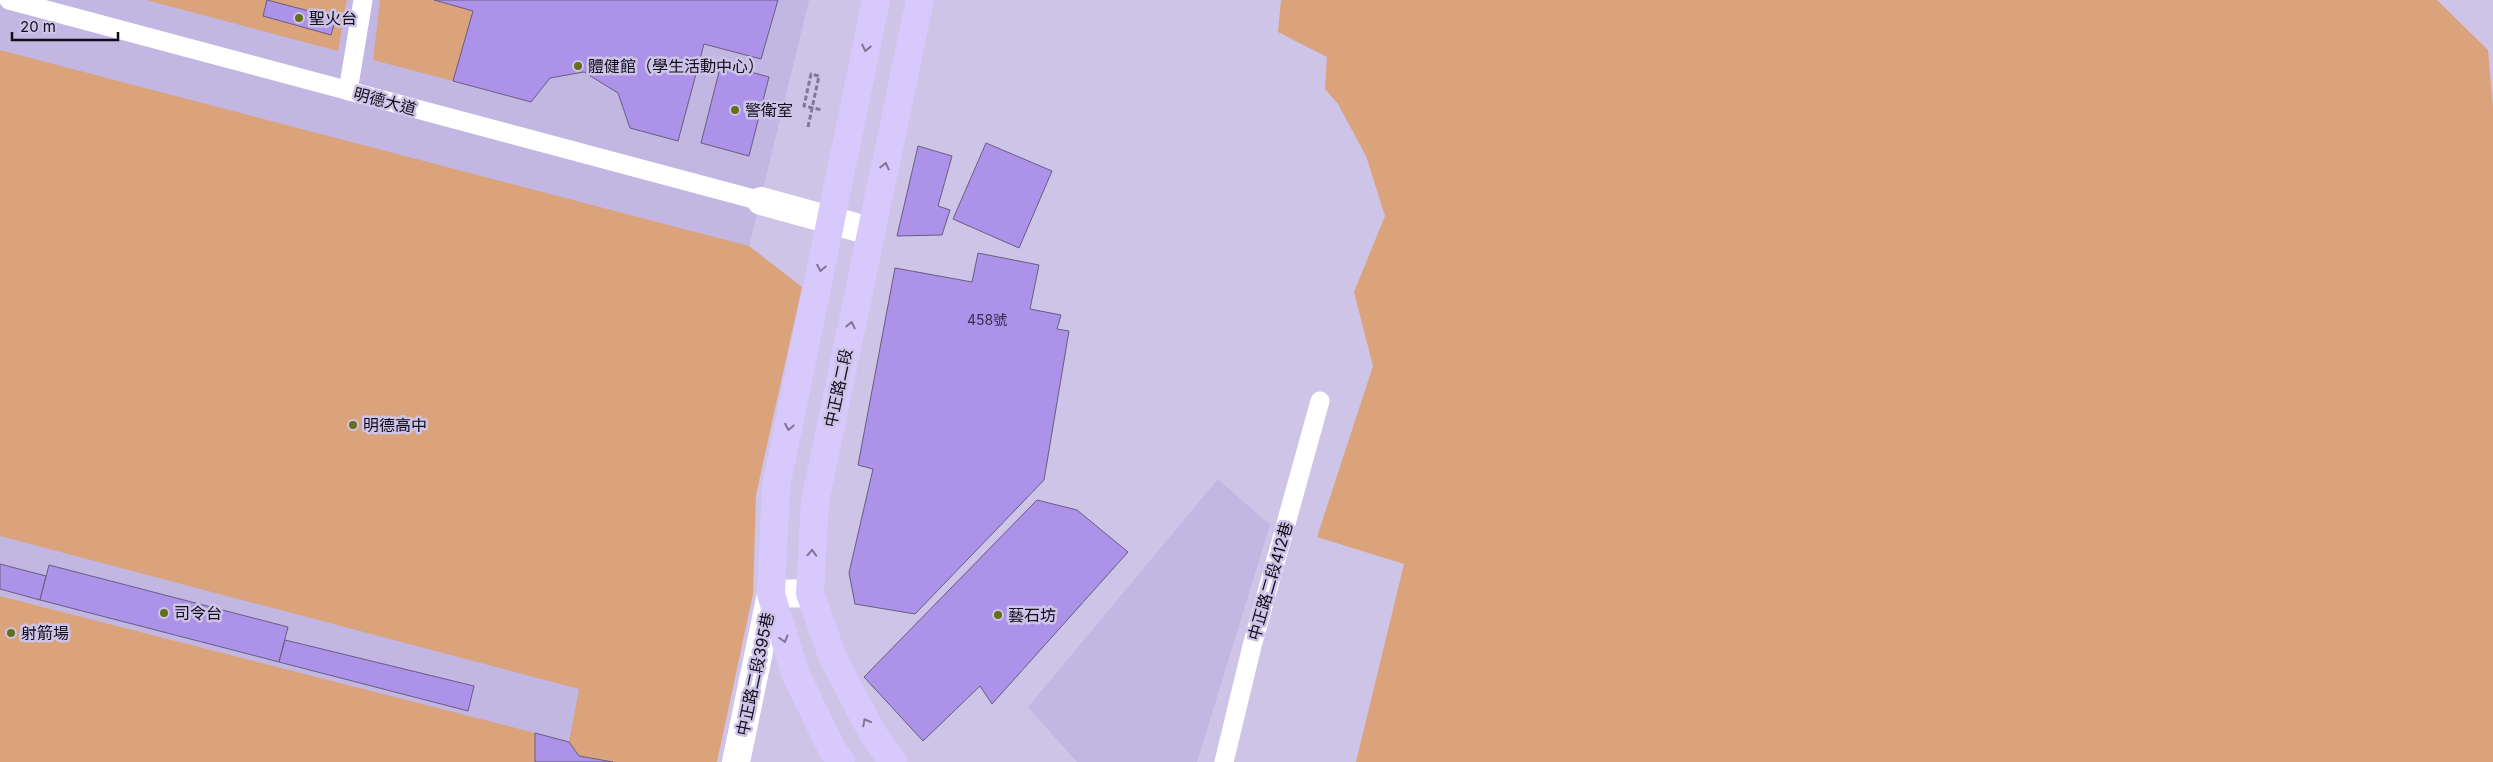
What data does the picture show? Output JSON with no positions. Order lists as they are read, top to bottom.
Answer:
{
  "streets": {
    "main road": ["中正路二段"],
    "street": ["中正路二段395巷"],
    "lane": ["明德大道", "中正路二段412巷"]
  },
  "crossings": [
    ["中正路二段", "中正路二段395巷"]
  ],
  "places": [
    "聖火台",
    "體健館（學生活動中心）",
    "警衛室",
    "明德高中",
    "司令台",
    "藝石坊",
    "射箭場"
  ],
  "house_numbers": ["458號"],
  "scale_bar": "20 m"
}
